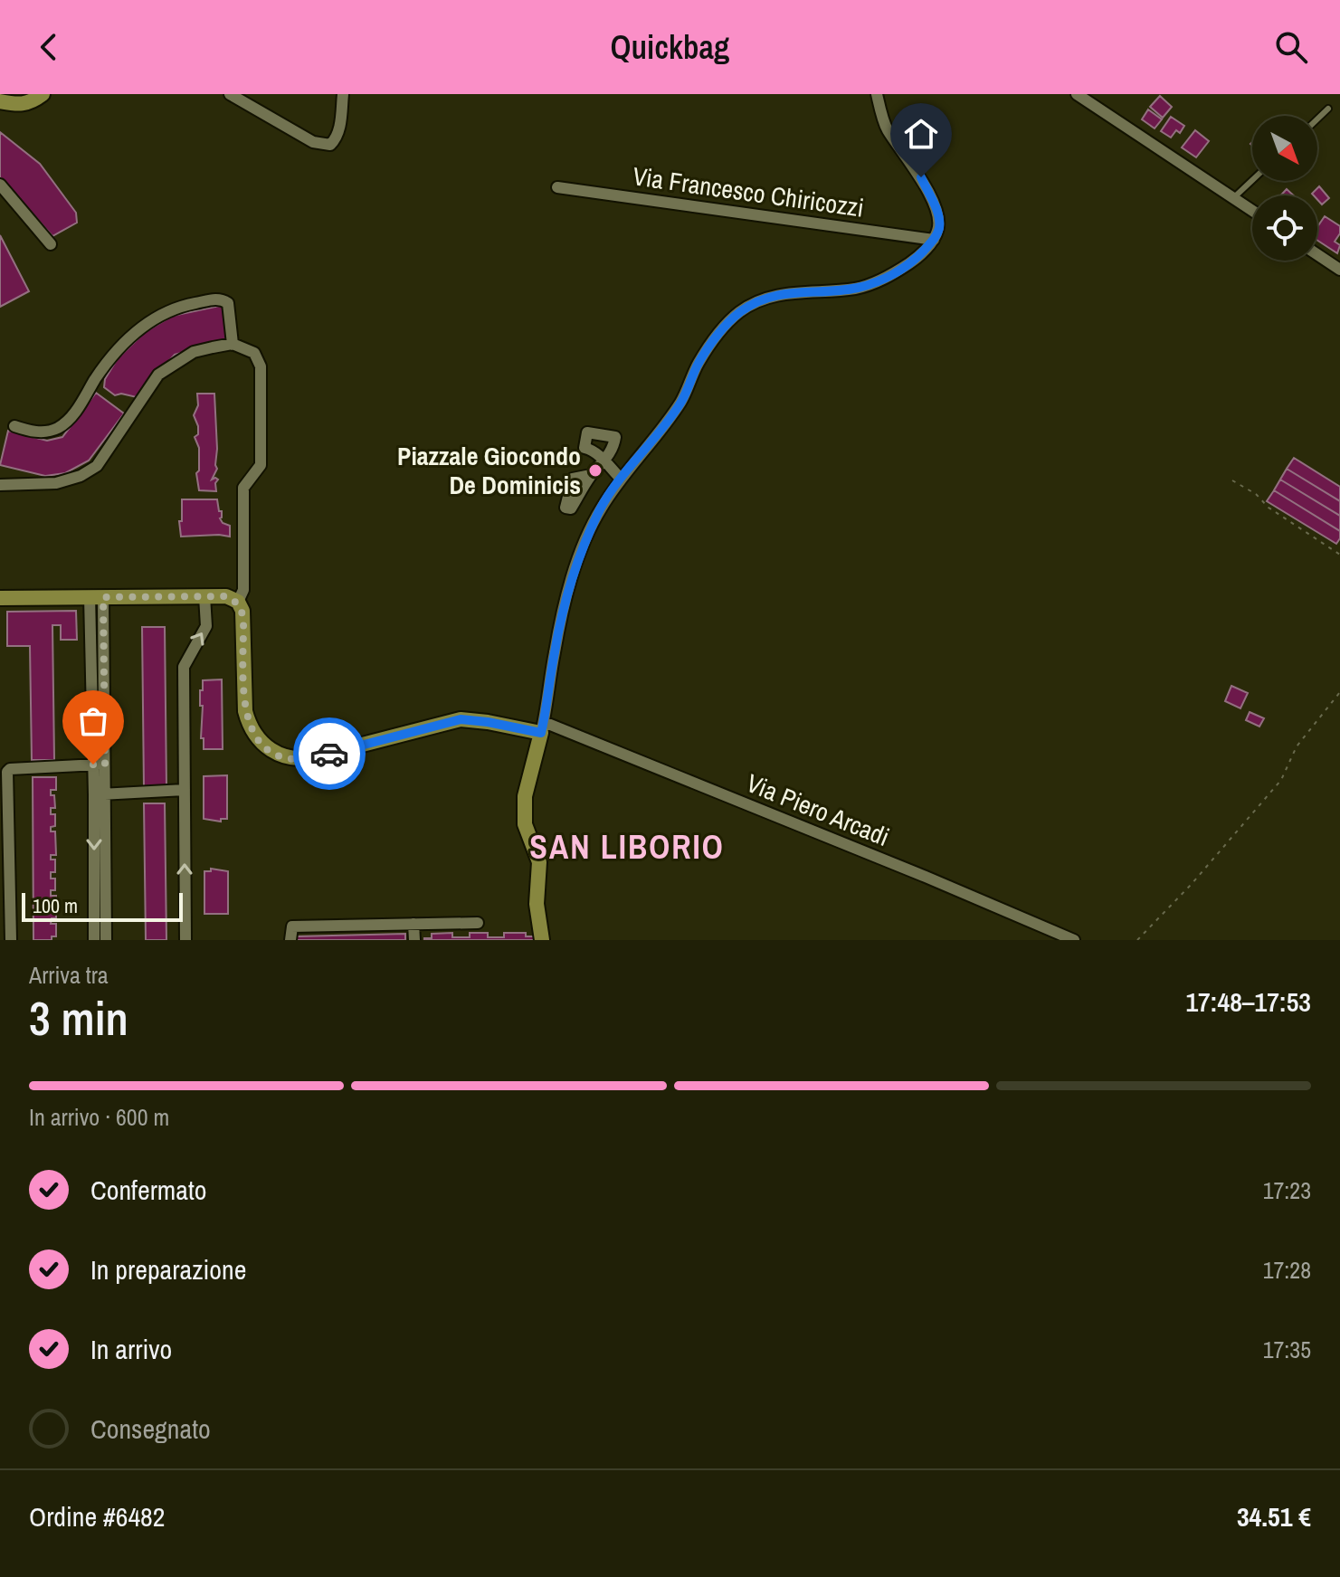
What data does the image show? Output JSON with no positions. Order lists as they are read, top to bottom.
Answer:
{
  "streets": {
    "street": ["Via Francesco Chiricozzi", "Via Piero Arcadi"]
  },
  "districts": ["SAN LIBORIO"],
  "places": ["Piazzale Giocondo De Dominicis"],
  "scale_bar": "100 m",
  "north": "bottom right",
  "page": {
    "header": "Quickbag",
    "scale": "100 m",
    "heading": ["3 min", "Arriva tra", "17:48–17:53"],
    "panel": ["Ordine #6482", "34.51 €"],
    "bar": "In arrivo · 600 m",
    "list": [
      ["Confermato", "17:23"],
      ["In preparazione", "17:28"],
      ["In arrivo", "17:35"],
      "Consegnato"
    ]
  }
}
